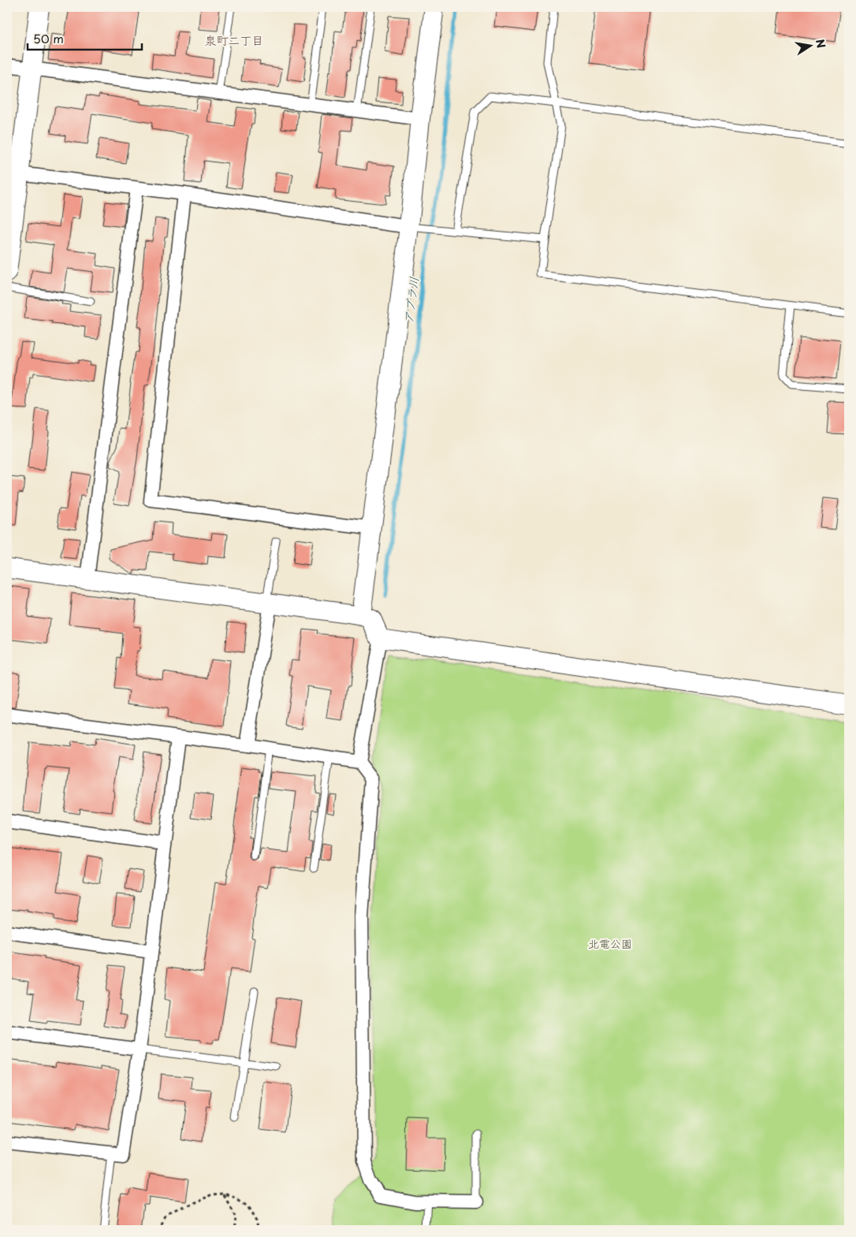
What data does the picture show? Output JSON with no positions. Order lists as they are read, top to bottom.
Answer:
{
  "districts": ["泉町二丁目"],
  "water": ["アブラ川"],
  "parks": ["北電公園"],
  "scale_bar": "50 m",
  "north": "right"
}
